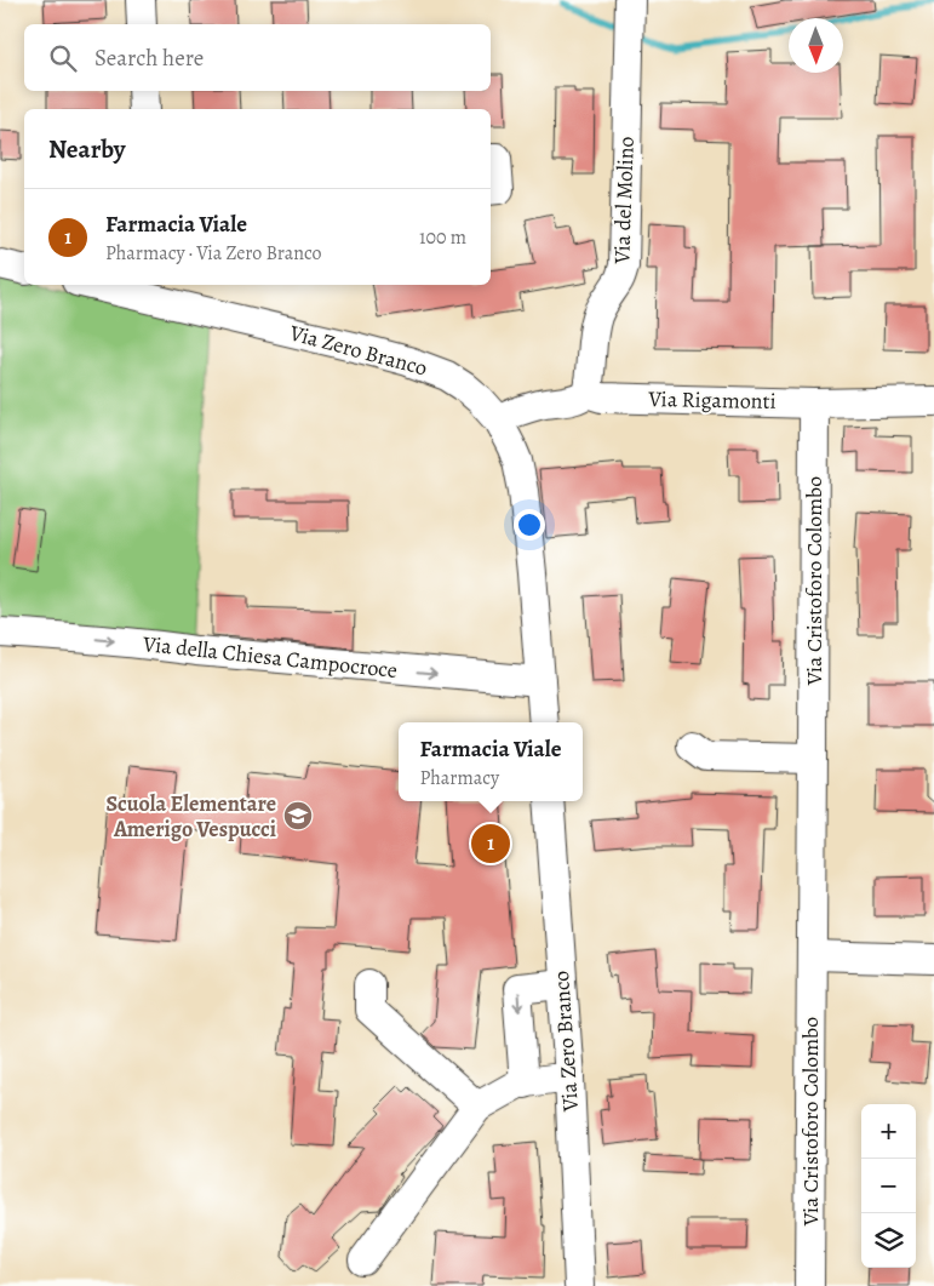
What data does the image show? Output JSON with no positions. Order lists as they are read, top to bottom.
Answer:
{
  "streets": {
    "street": [
      "Via del Molino",
      "Via Zero Branco",
      "Via Rigamonti",
      "Via Cristoforo Colombo",
      "Via della Chiesa Campocroce"
    ]
  },
  "crossings": [
    ["Via del Molino", "Via Rigamonti"],
    ["Via Zero Branco", "Via Rigamonti"],
    ["Via Zero Branco", "Via della Chiesa Campocroce"],
    ["Via Rigamonti", "Via Cristoforo Colombo"]
  ],
  "one_way": ["Via della Chiesa Campocroce"],
  "places": {
    "school or university": ["Scuola Elementare Amerigo Vespucci"]
  },
  "north": "bottom",
  "page": {
    "search": "Search here",
    "heading": "Nearby",
    "list": [
      {
        "mark": "1",
        "name": "Farmacia Viale",
        "note": "Pharmacy · Via Zero Branco",
        "value": "100 m"
      }
    ],
    "popup": ["Farmacia Viale", "Pharmacy"],
    "pins": "1",
    "map_buttons": ["+", "−"]
  }
}
